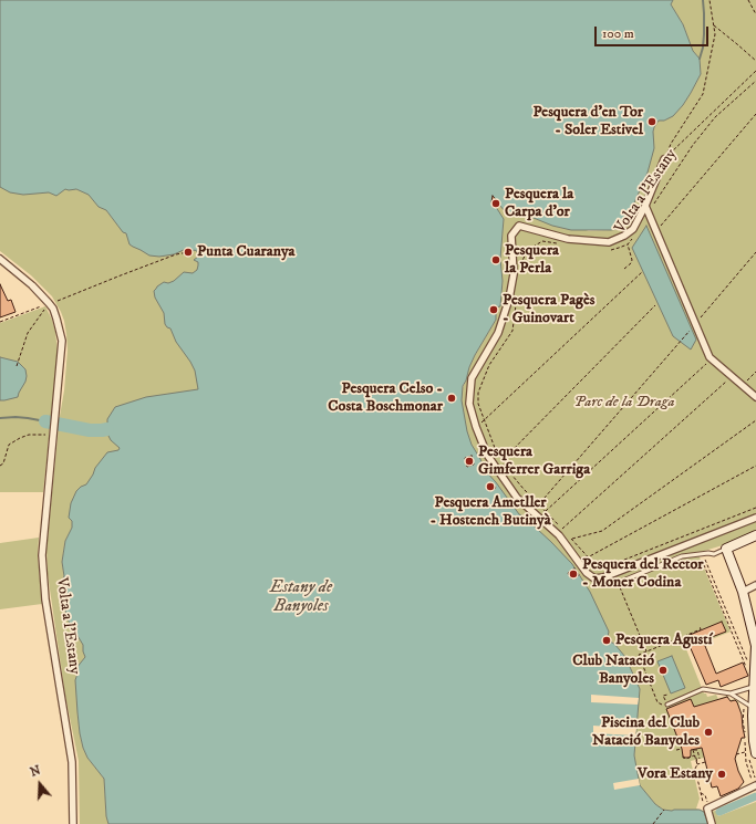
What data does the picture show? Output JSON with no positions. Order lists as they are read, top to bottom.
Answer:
{
  "streets": {
    "path": ["Volta a l'Estany"]
  },
  "water": ["Estany de Banyoles"],
  "parks": ["Parc de la Draga"],
  "places": [
    "Pesquera d'en Tor - Soler Estivel",
    "Pesquera la Carpa d'or",
    "Punta Cuaranya",
    "Pesquera la Perla",
    "Pesquera Pagès - Guinovart",
    "Pesquera Celso - Costa Boschmonar",
    "Pesquera Gimferrer Garriga",
    "Pesquera Ametller - Hostench Butinyà",
    "Pesquera del Rector - Moner Codina",
    "Pesquera Agustí",
    "Club Natació Banyoles",
    "Piscina del Club Natació Banyoles",
    "Vora Estany"
  ],
  "scale_bar": "100 m",
  "north": "top"
}
